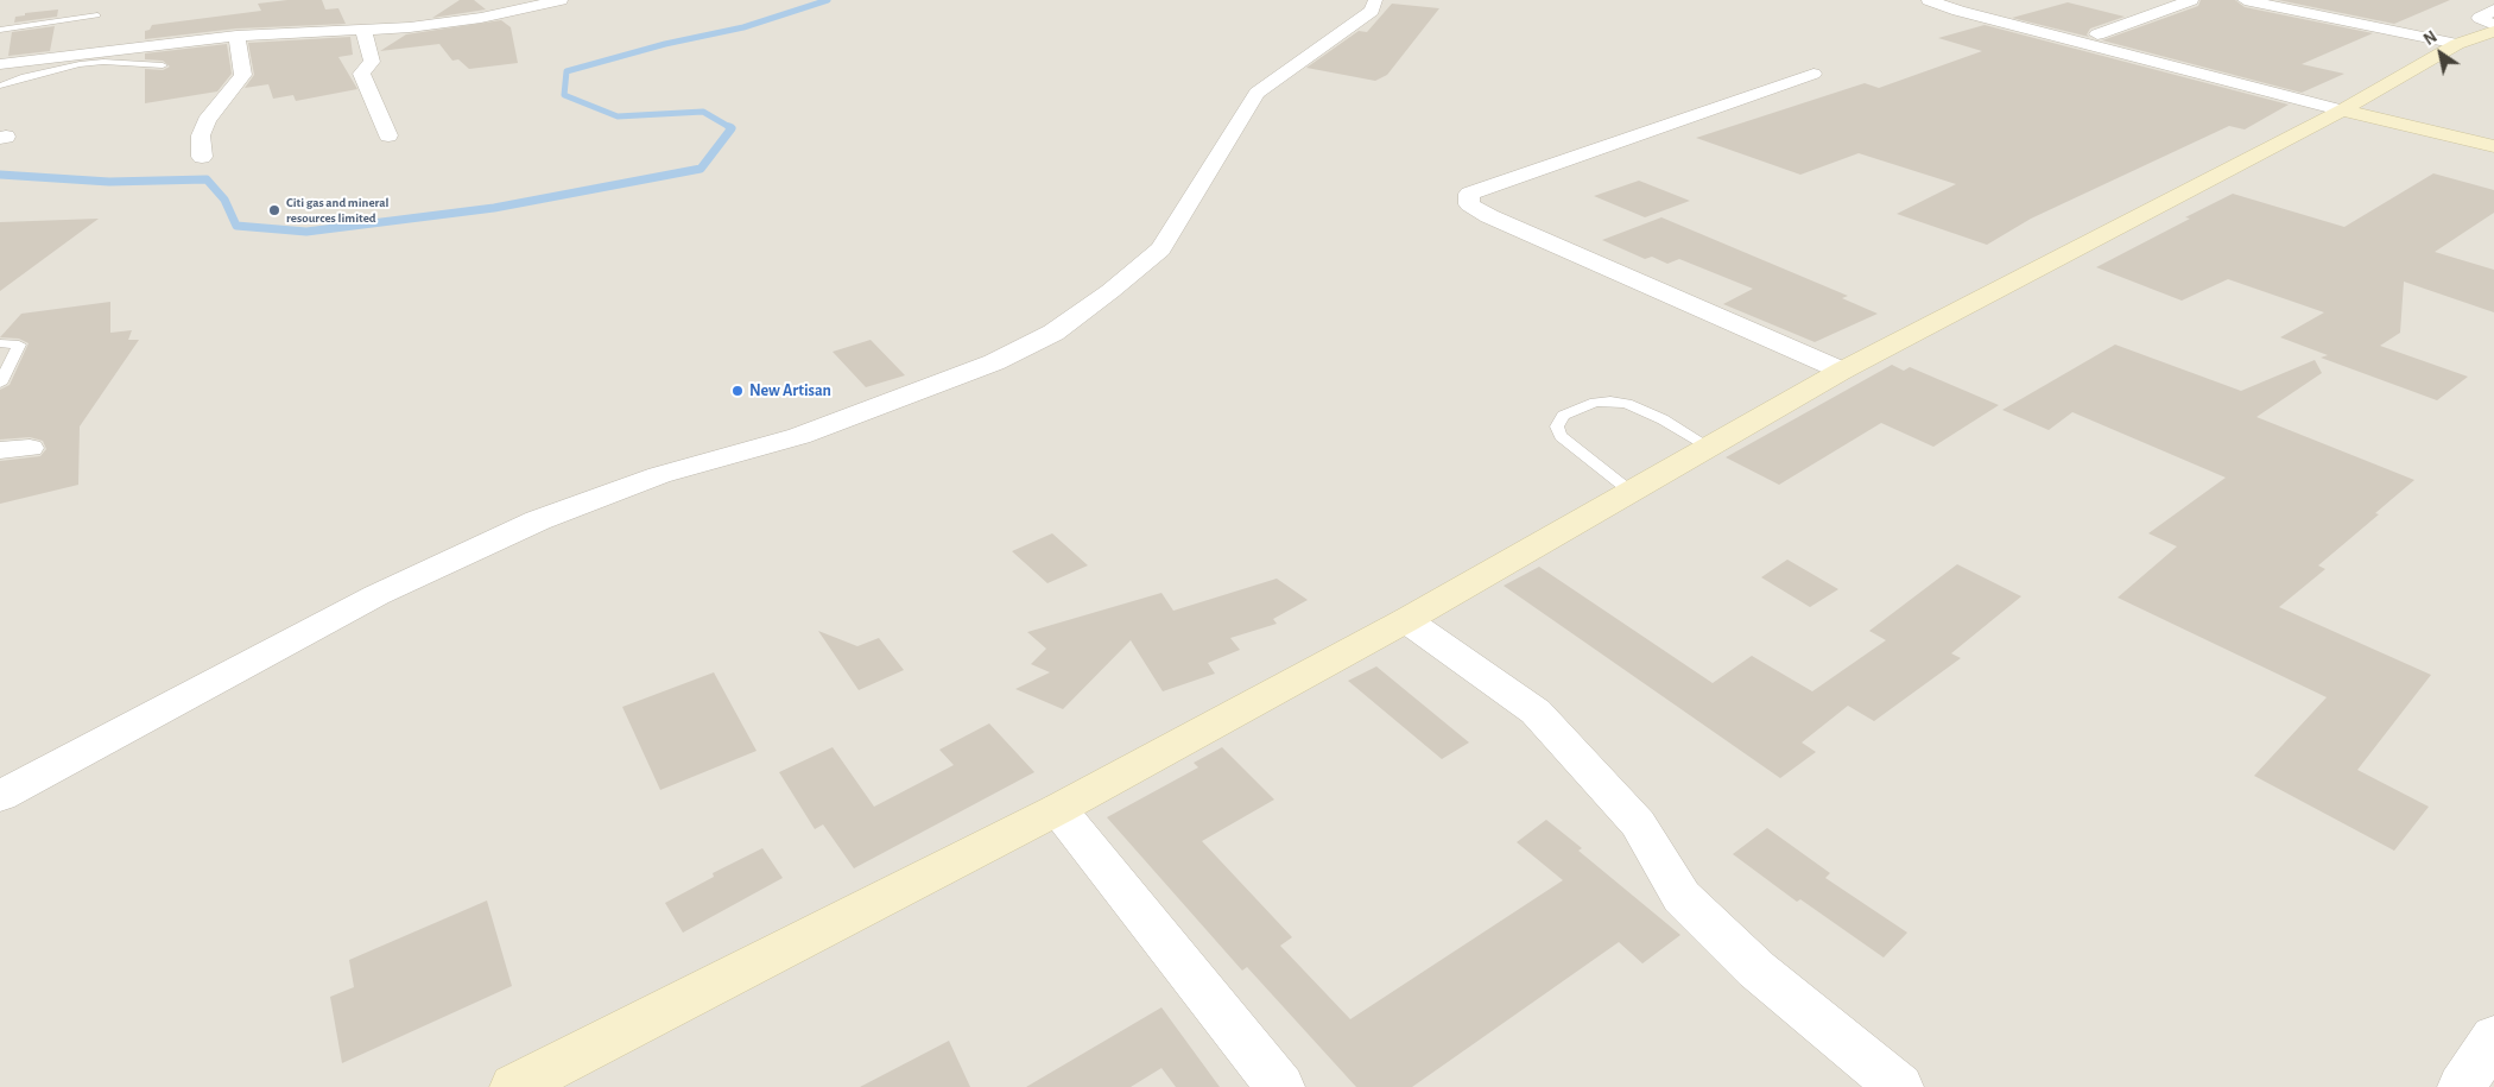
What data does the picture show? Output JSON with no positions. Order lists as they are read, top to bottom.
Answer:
{
  "places": ["Citi gas and mineral resources limited", "New Artisan"],
  "north": "top left"
}
